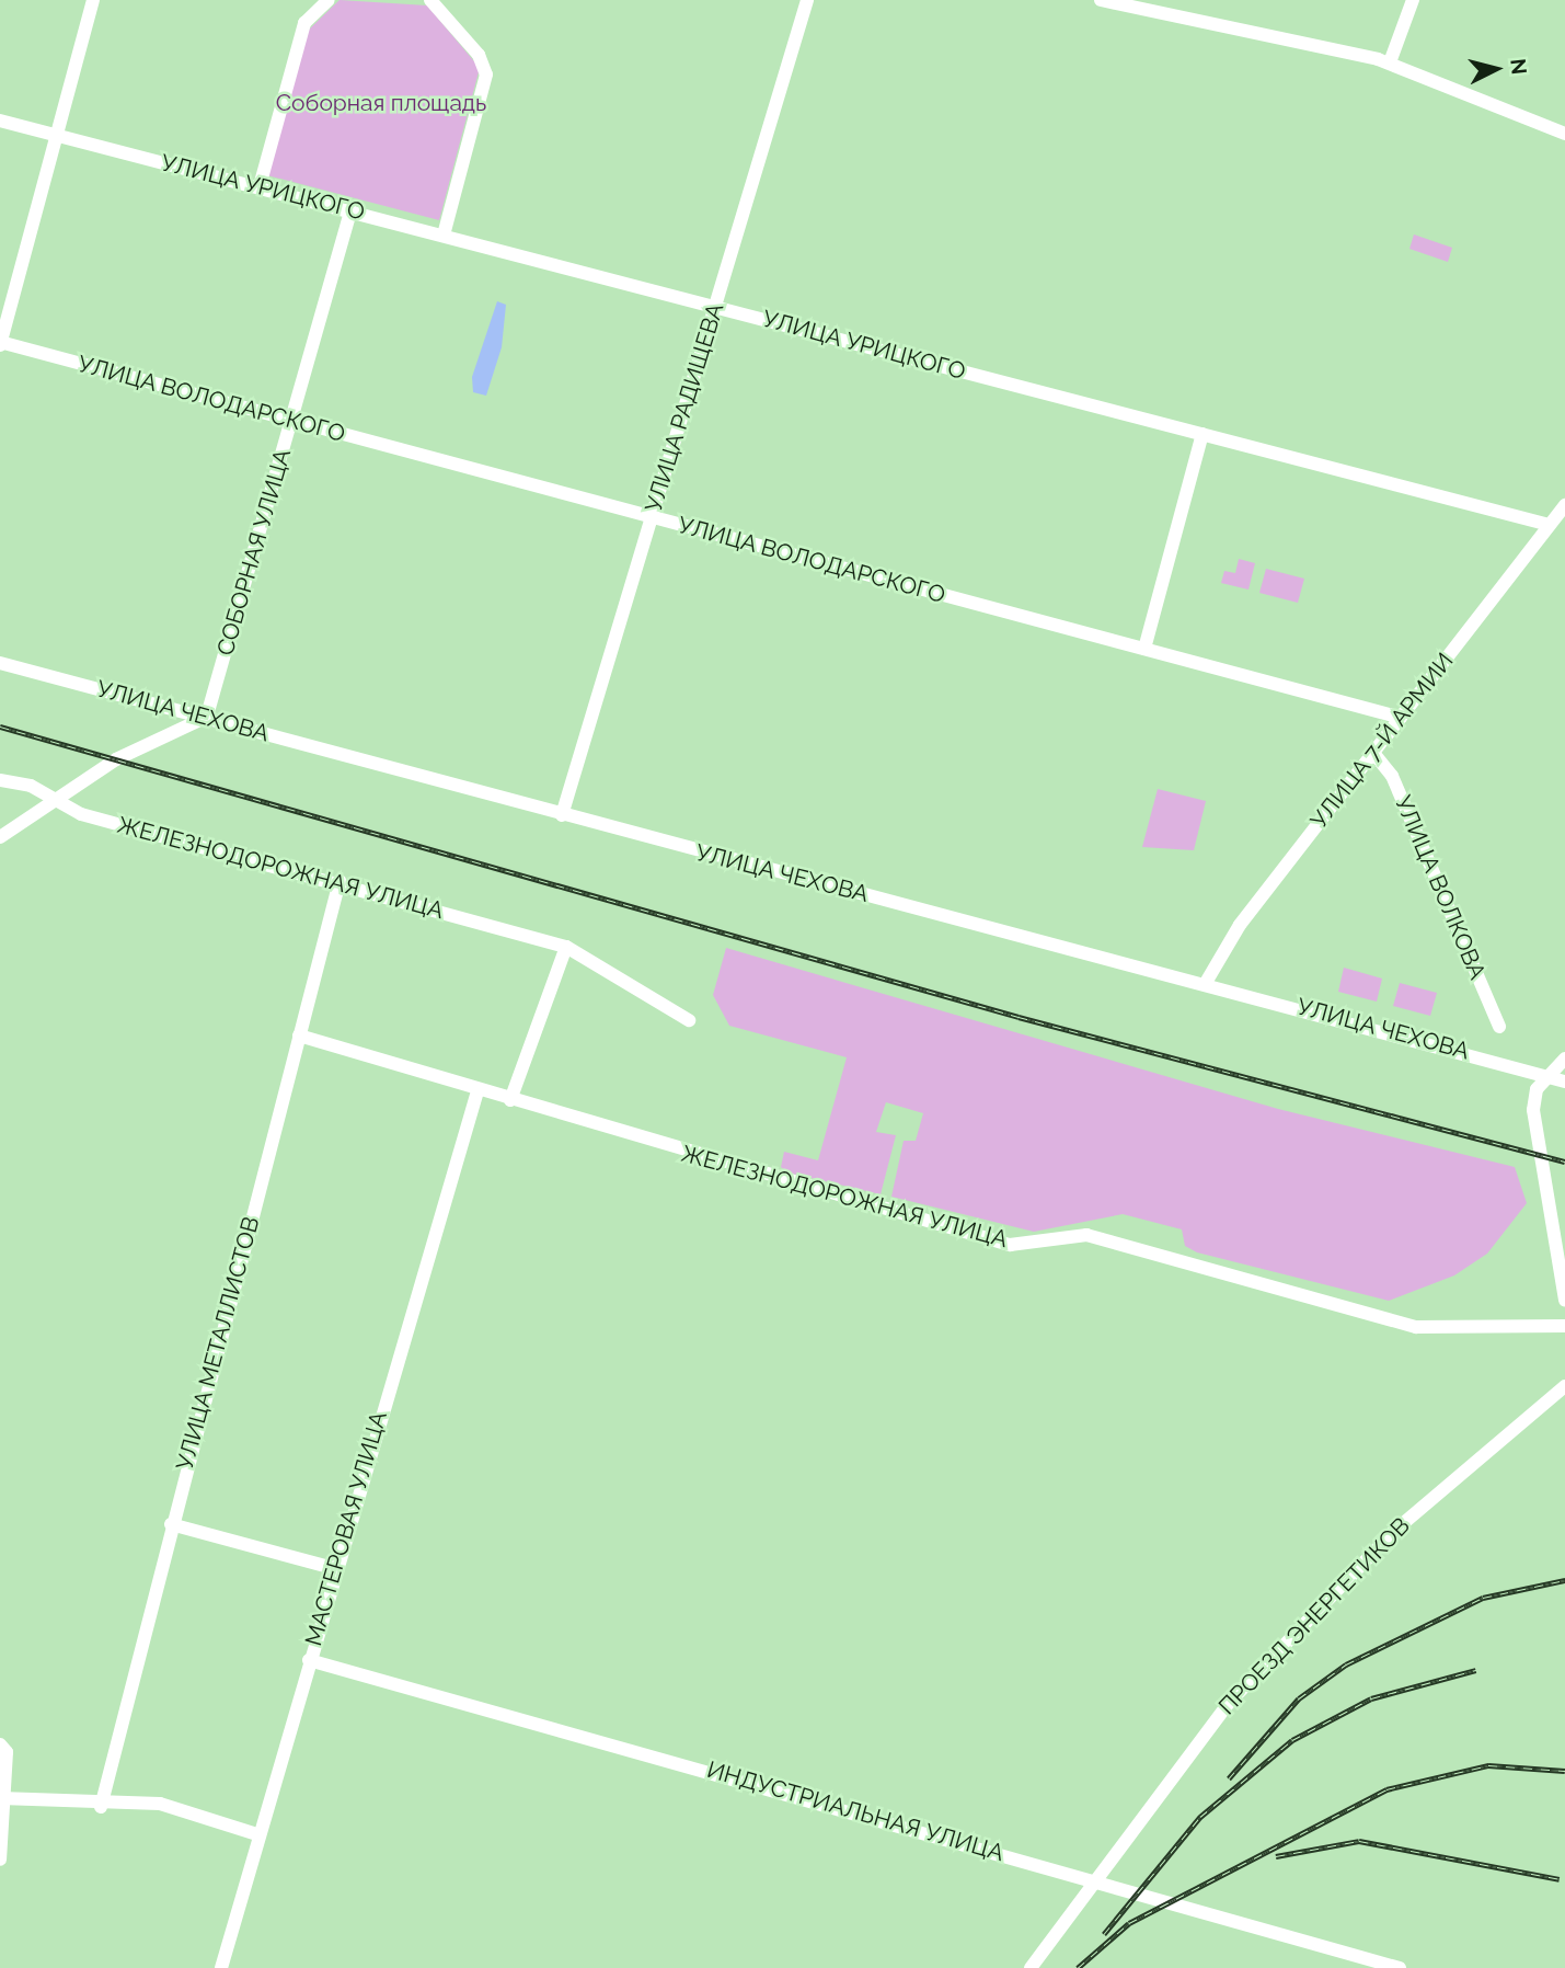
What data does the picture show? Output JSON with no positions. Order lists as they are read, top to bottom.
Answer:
{
  "streets": {
    "street": [
      "УЛИЦА УРИЦКОГО",
      "УЛИЦА ВОЛОДАРСКОГО",
      "УЛИЦА РАДИЩЕВА",
      "СОБОРНАЯ УЛИЦА",
      "УЛИЦА ЧЕХОВА",
      "УЛИЦА 7-Й АРМИИ",
      "ЖЕЛЕЗНОДОРОЖНАЯ УЛИЦА",
      "УЛИЦА ВОЛКОВА",
      "УЛИЦА МЕТАЛЛИСТОВ",
      "МАСТЕРОВАЯ УЛИЦА",
      "ПРОЕЗД ЭНЕРГЕТИКОВ",
      "ИНДУСТРИАЛЬНАЯ УЛИЦА"
    ]
  },
  "crossings": [
    ["УЛИЦА УРИЦКОГО", "УЛИЦА РАДИЩЕВА"],
    ["УЛИЦА УРИЦКОГО", "СОБОРНАЯ УЛИЦА"],
    ["УЛИЦА УРИЦКОГО", "УЛИЦА 7-Й АРМИИ"],
    ["УЛИЦА ВОЛОДАРСКОГО", "УЛИЦА РАДИЩЕВА"],
    ["УЛИЦА ВОЛОДАРСКОГО", "СОБОРНАЯ УЛИЦА"],
    ["УЛИЦА ВОЛОДАРСКОГО", "УЛИЦА 7-Й АРМИИ"],
    ["УЛИЦА РАДИЩЕВА", "УЛИЦА ЧЕХОВА"],
    ["СОБОРНАЯ УЛИЦА", "УЛИЦА ЧЕХОВА"],
    ["УЛИЦА ЧЕХОВА", "УЛИЦА 7-Й АРМИИ"],
    ["УЛИЦА 7-Й АРМИИ", "УЛИЦА ВОЛКОВА"],
    ["ЖЕЛЕЗНОДОРОЖНАЯ УЛИЦА", "УЛИЦА МЕТАЛЛИСТОВ"],
    ["ЖЕЛЕЗНОДОРОЖНАЯ УЛИЦА", "МАСТЕРОВАЯ УЛИЦА"],
    ["МАСТЕРОВАЯ УЛИЦА", "ИНДУСТРИАЛЬНАЯ УЛИЦА"],
    ["ПРОЕЗД ЭНЕРГЕТИКОВ", "ИНДУСТРИАЛЬНАЯ УЛИЦА"]
  ],
  "parks": ["Соборная площадь"],
  "north": "right"
}
